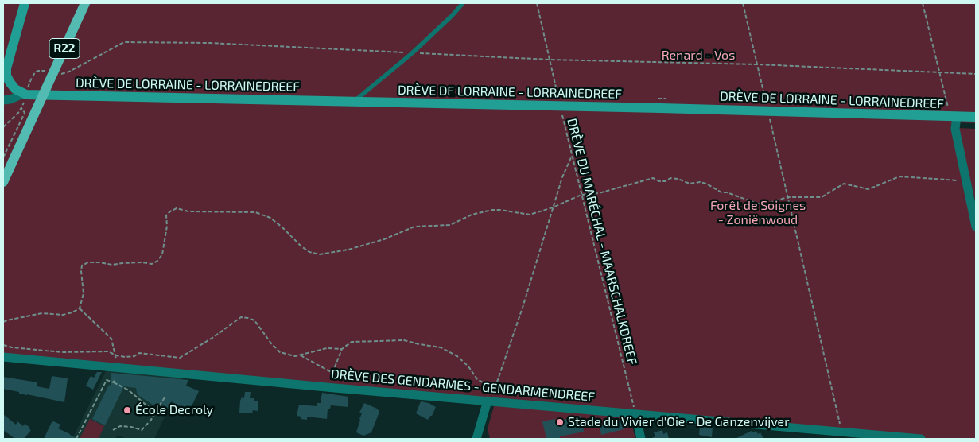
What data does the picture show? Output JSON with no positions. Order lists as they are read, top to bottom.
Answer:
{
  "streets": {
    "main road": ["R22", "DRÈVE DE LORRAINE - LORRAINEDREEF"],
    "street": ["DRÈVE DES GENDARMES - GENDARMENDREEF"],
    "path": ["DRÈVE DU MARÉCHAL - MAARSCHALKDREEF"]
  },
  "crossings": [
    ["R22", "DRÈVE DE LORRAINE - LORRAINEDREEF"],
    ["DRÈVE DE LORRAINE - LORRAINEDREEF", "DRÈVE DU MARÉCHAL - MAARSCHALKDREEF"],
    ["DRÈVE DU MARÉCHAL - MAARSCHALKDREEF", "DRÈVE DES GENDARMES - GENDARMENDREEF"]
  ],
  "parks": ["Renard - Vos", "Forêt de Soignes - Zoniënwoud"],
  "places": ["École Decroly", "Stade du Vivier d'Oie - De Ganzenvijver"]
}
